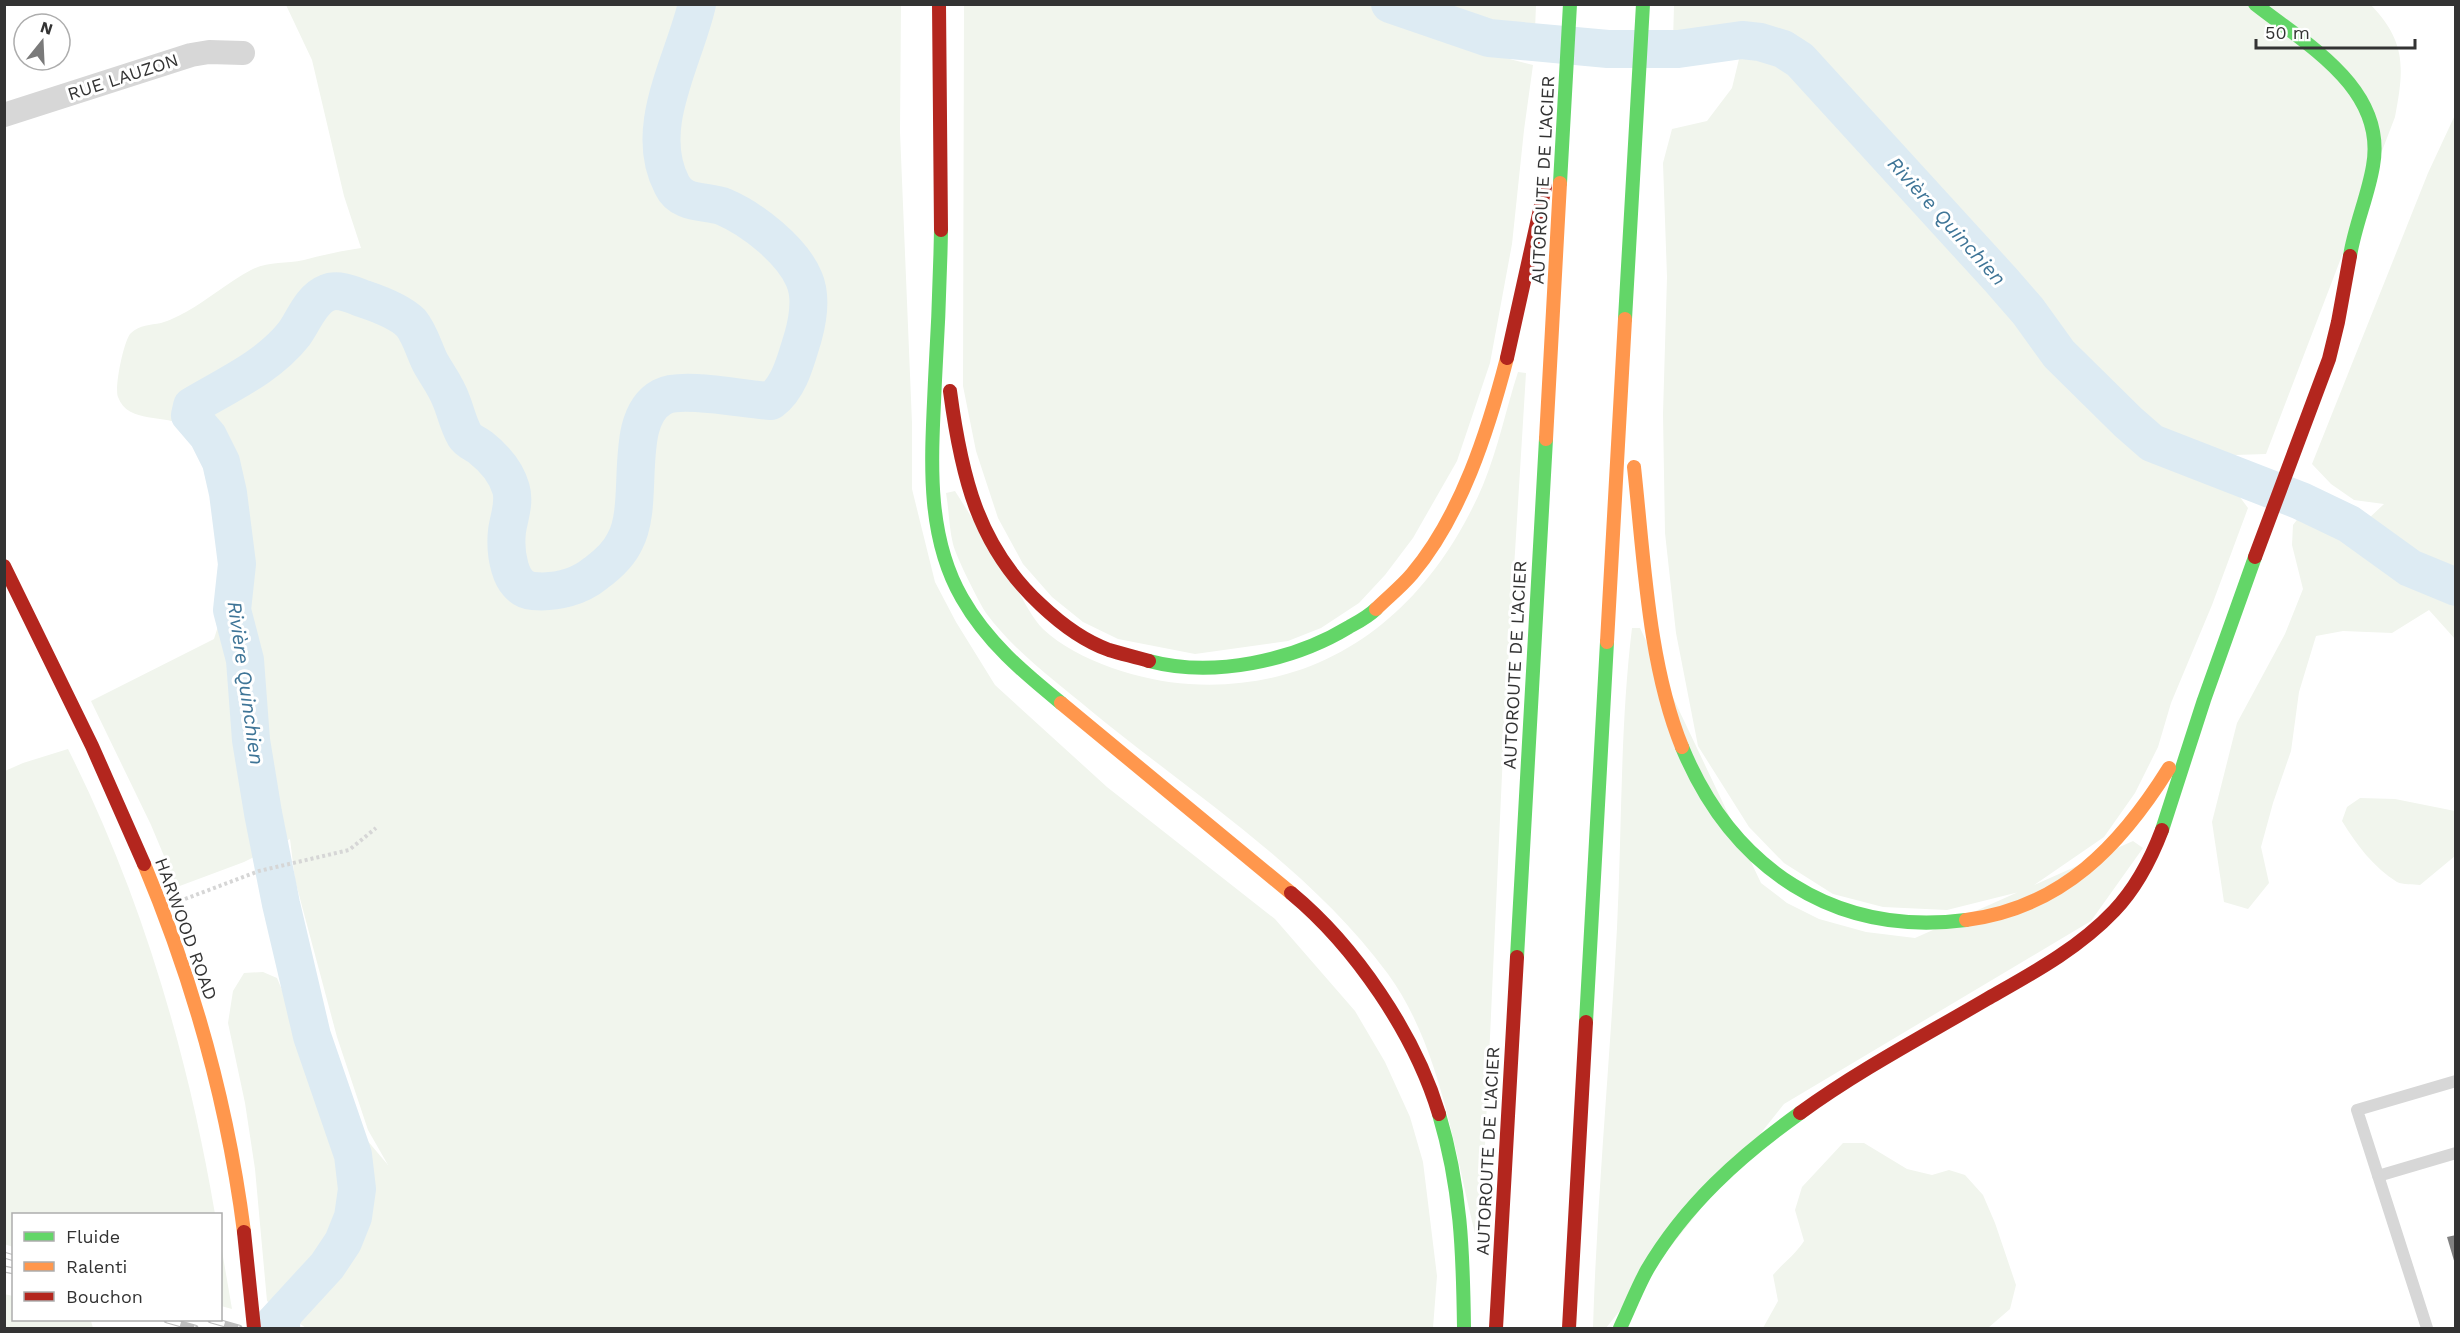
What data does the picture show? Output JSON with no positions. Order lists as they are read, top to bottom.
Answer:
{
  "streets": {
    "main road": ["AUTOROUTE DE L'ACIER", "HARWOOD ROAD"],
    "street": ["RUE LAUZON"]
  },
  "water": ["Rivière Quinchien"],
  "legend": ["Fluide", "Ralenti", "Bouchon"],
  "scale_bar": "50 m",
  "north": "top"
}
